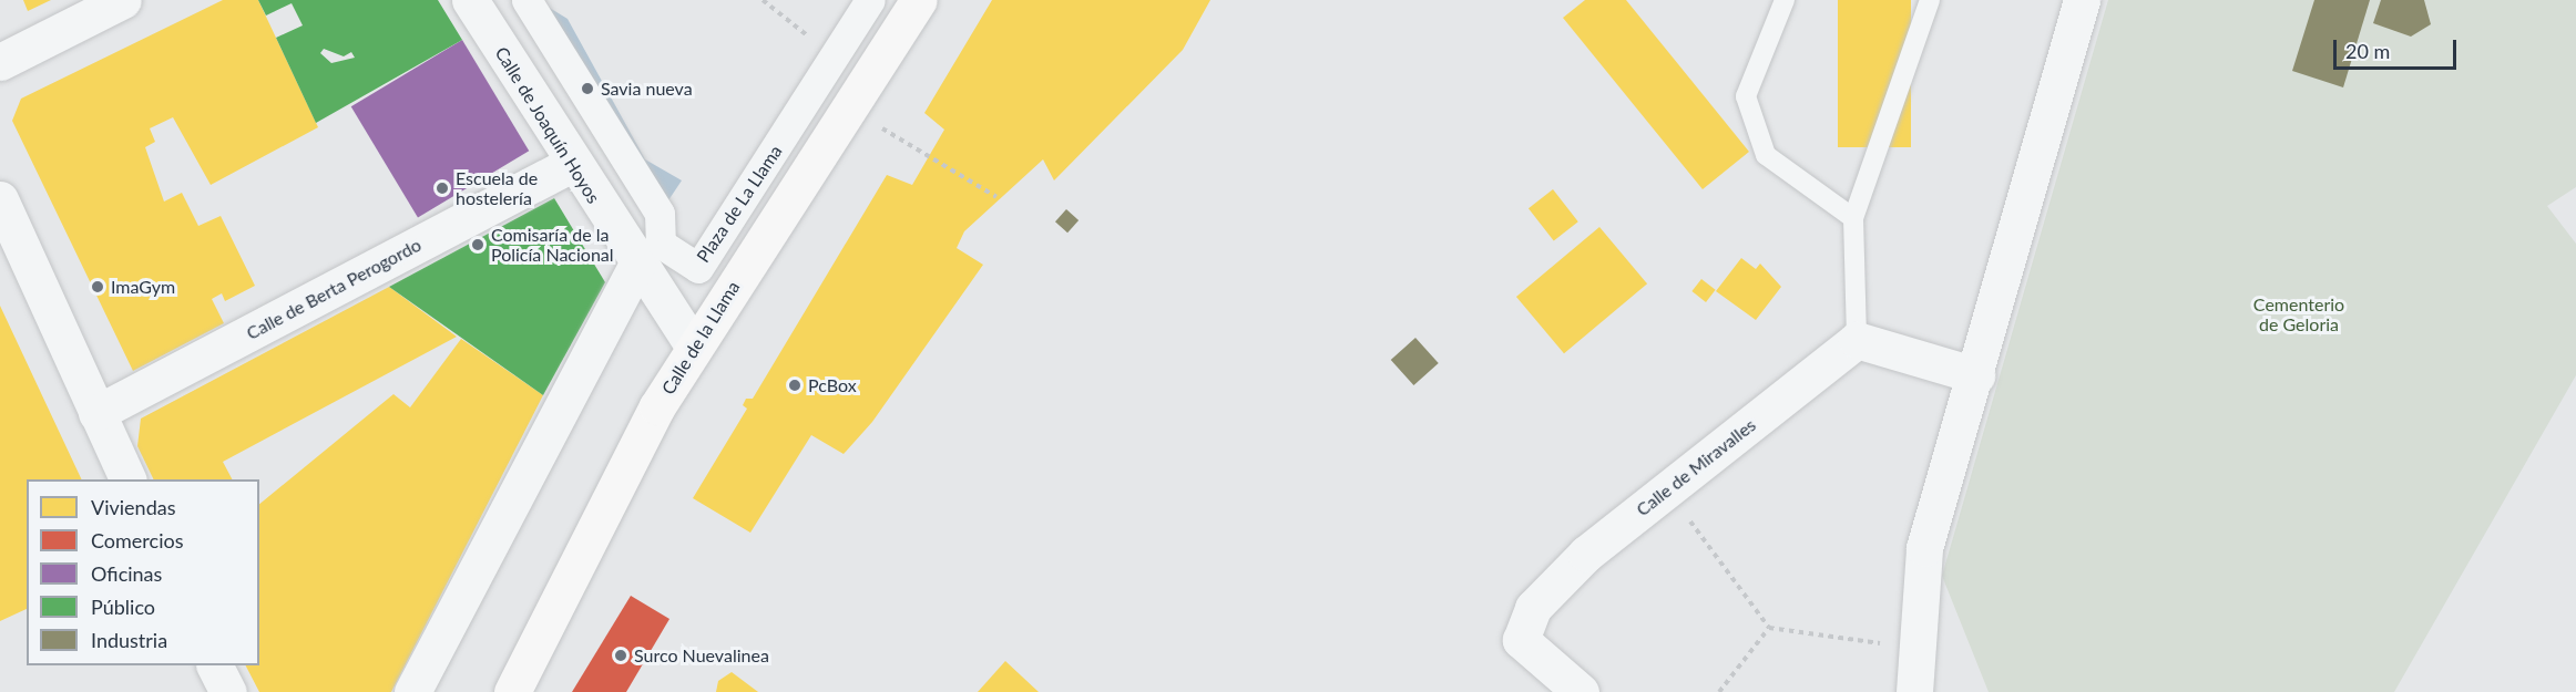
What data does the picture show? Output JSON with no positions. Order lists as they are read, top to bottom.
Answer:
{
  "streets": {
    "main road": ["Calle de la Llama"],
    "street": [
      "Calle de Joaquín Hoyos",
      "Plaza de La Llama",
      "Calle de Berta Perogordo",
      "Calle de Miravalles"
    ]
  },
  "crossings": [
    ["Calle de Joaquín Hoyos", "Calle de Berta Perogordo"],
    ["Calle de Joaquín Hoyos", "Calle de la Llama"]
  ],
  "parks": ["Cementerio de Geloria"],
  "places": [
    "Savia nueva",
    "Escuela de hostelería",
    "Comisaría de la Policía Nacional",
    "ImaGym",
    "PcBox",
    "Surco Nuevalinea"
  ],
  "legend": [
    "Viviendas",
    "Comercios",
    "Oficinas",
    "Público",
    "Industria"
  ],
  "scale_bar": "20 m"
}
